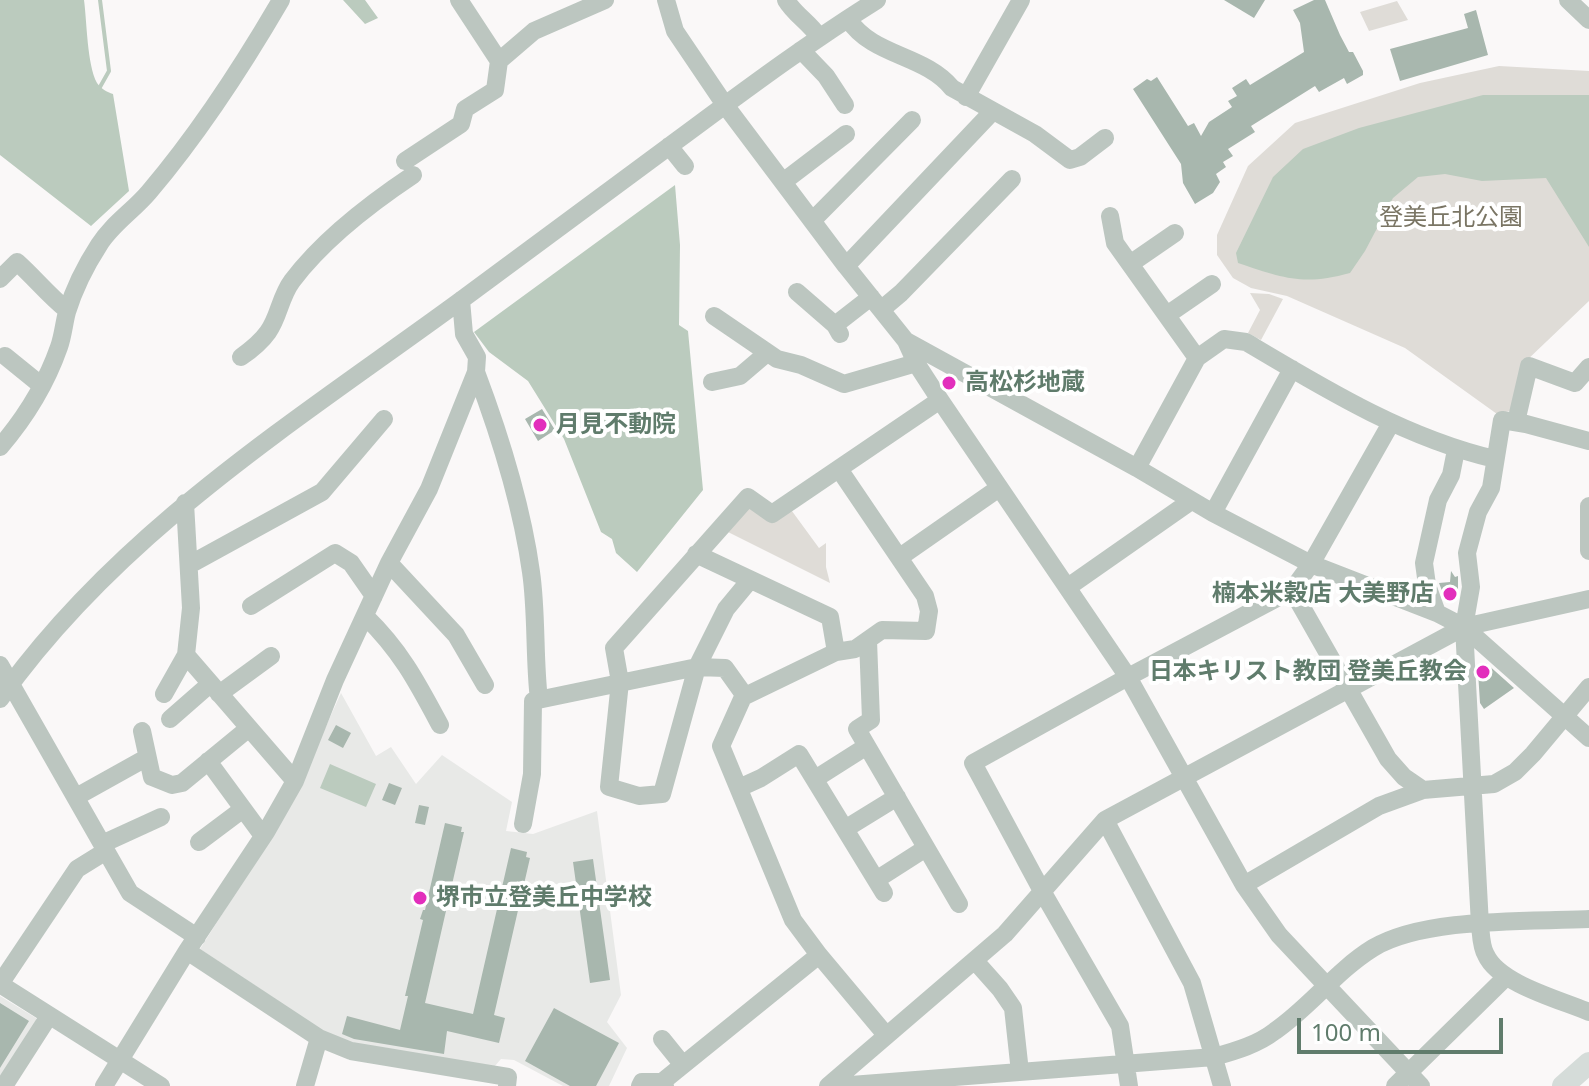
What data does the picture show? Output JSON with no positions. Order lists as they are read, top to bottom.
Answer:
{
  "parks": ["登美丘北公園"],
  "places": [
    "高松杉地蔵",
    "月見不動院",
    "楠本米穀店 大美野店",
    "日本キリスト教団 登美丘教会",
    "堺市立登美丘中学校"
  ],
  "scale_bar": "100 m"
}
